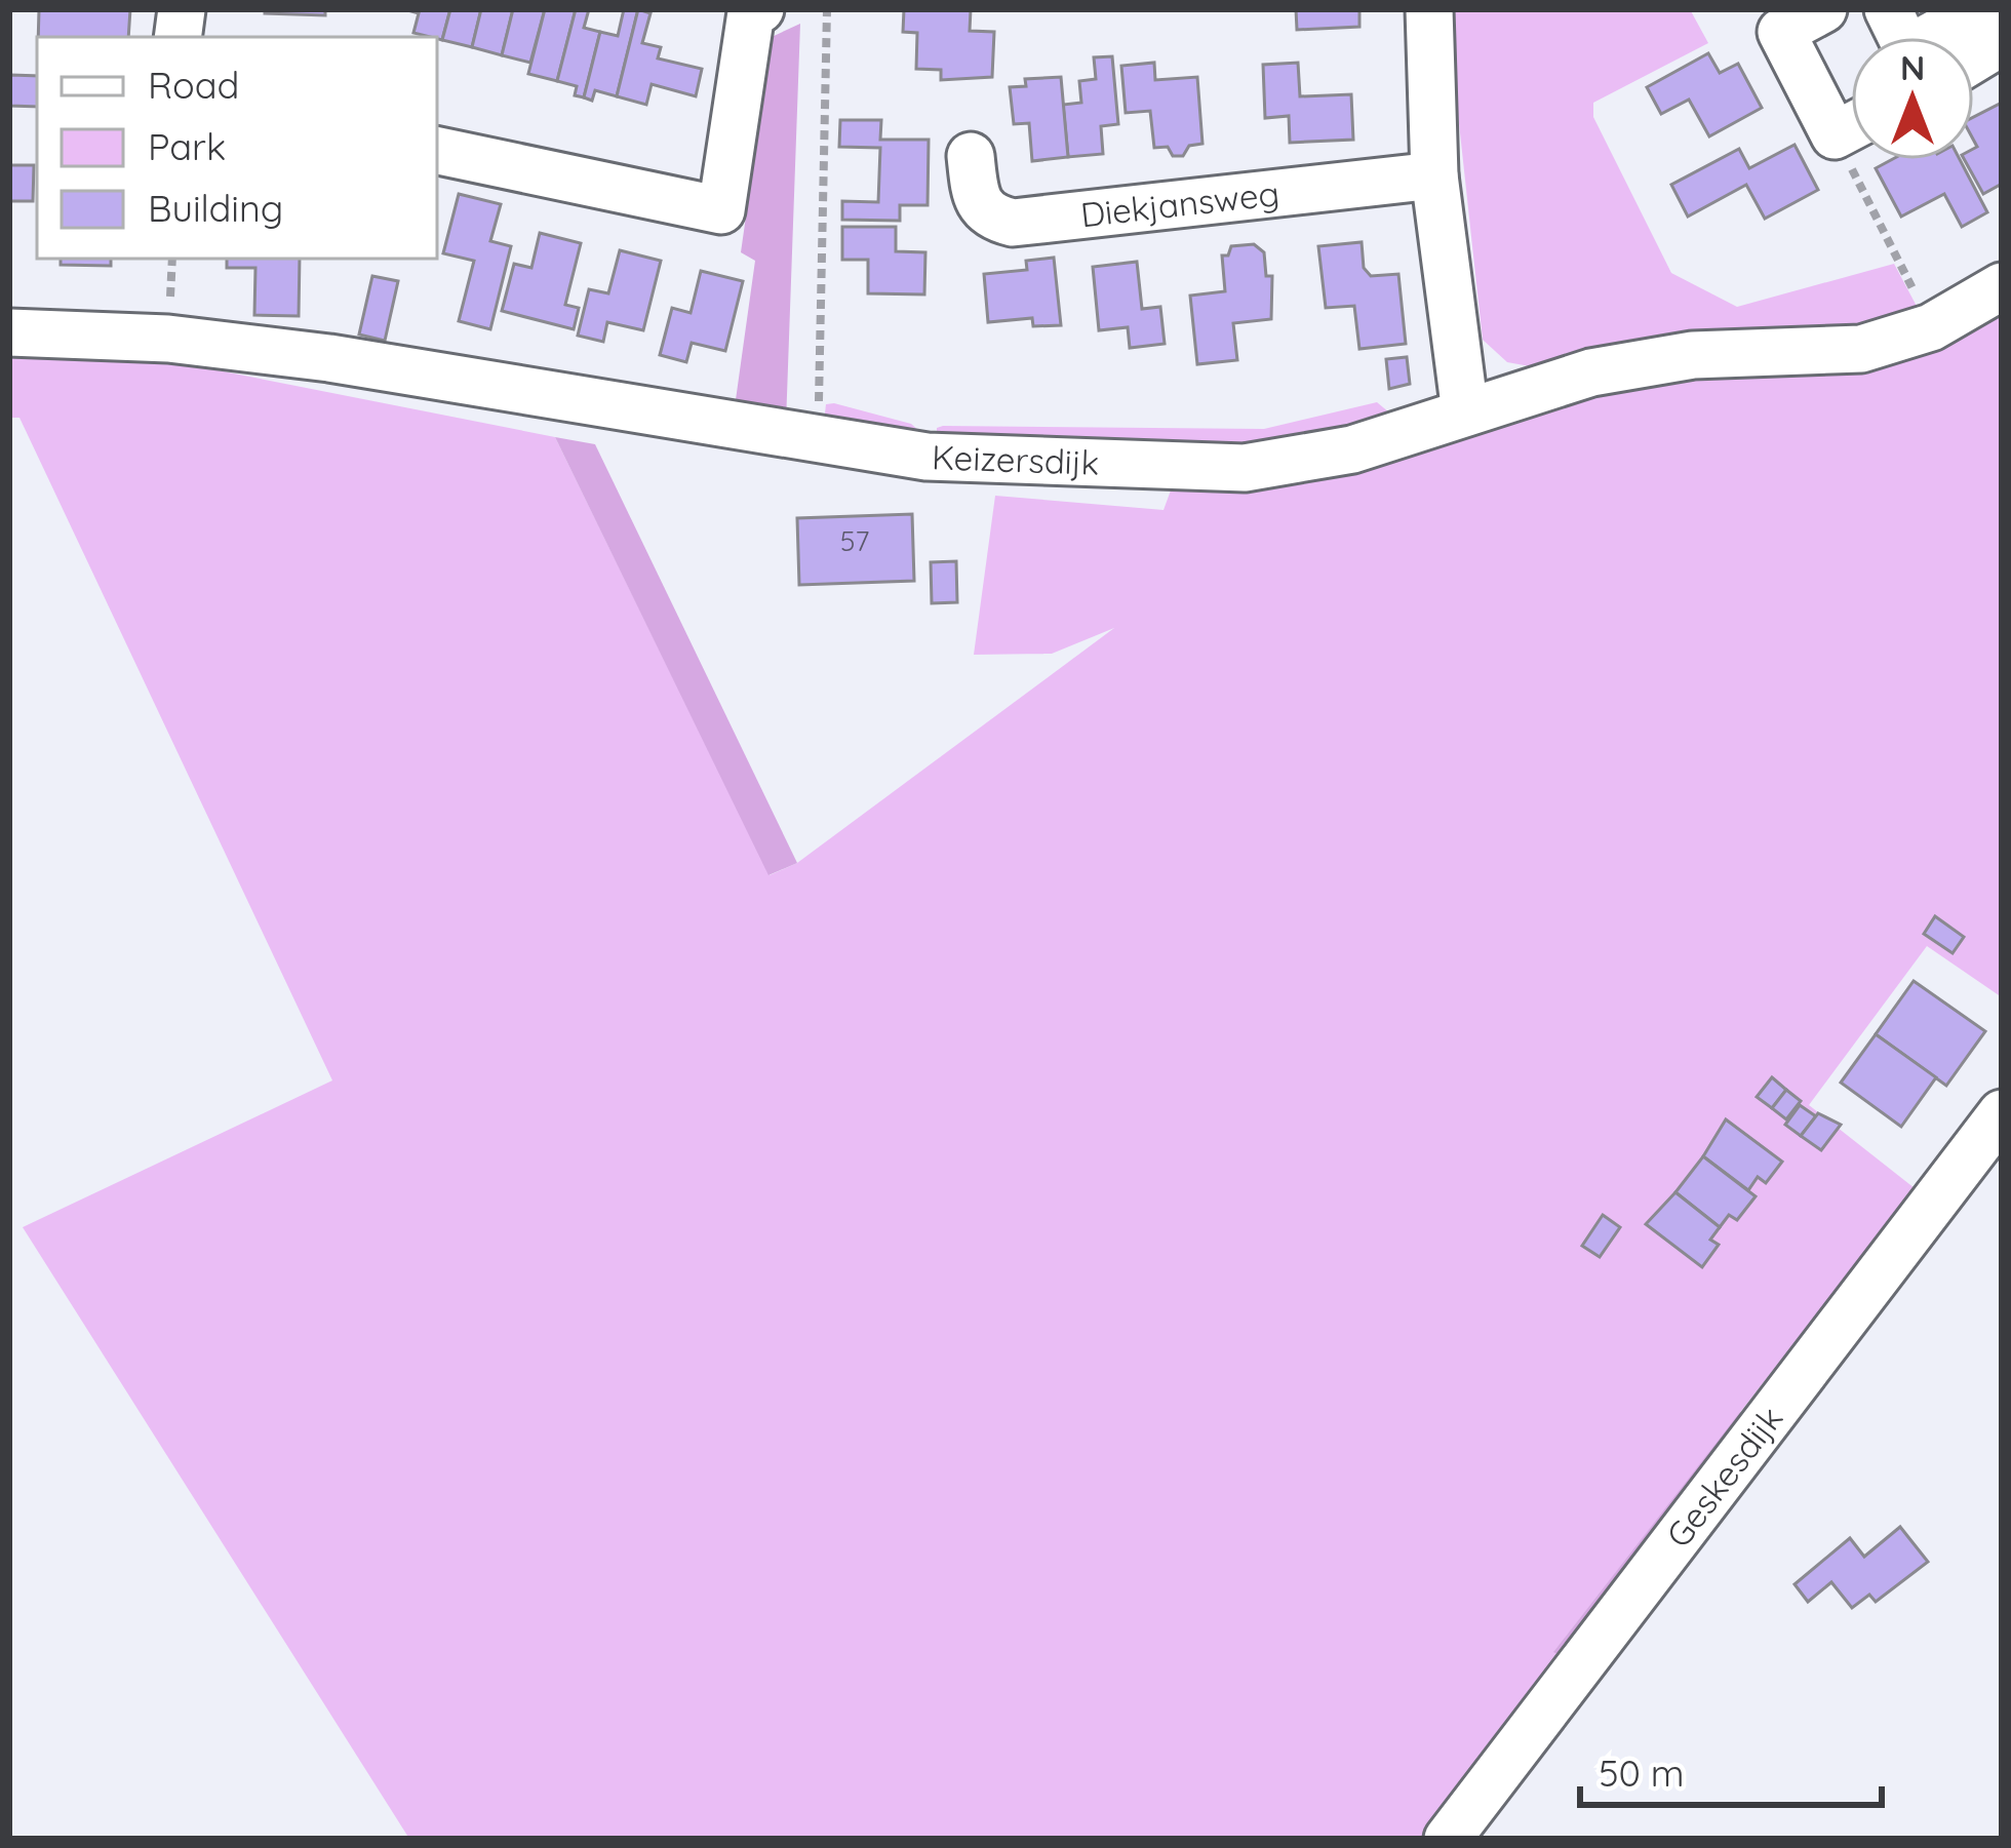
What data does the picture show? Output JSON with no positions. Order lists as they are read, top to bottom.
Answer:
{
  "streets": {
    "street": ["Diekjansweg", "Keizersdijk", "Geskesdijk"]
  },
  "house_numbers": ["57"],
  "legend": ["Road", "Park", "Building"],
  "scale_bar": "50 m",
  "north": "top"
}
